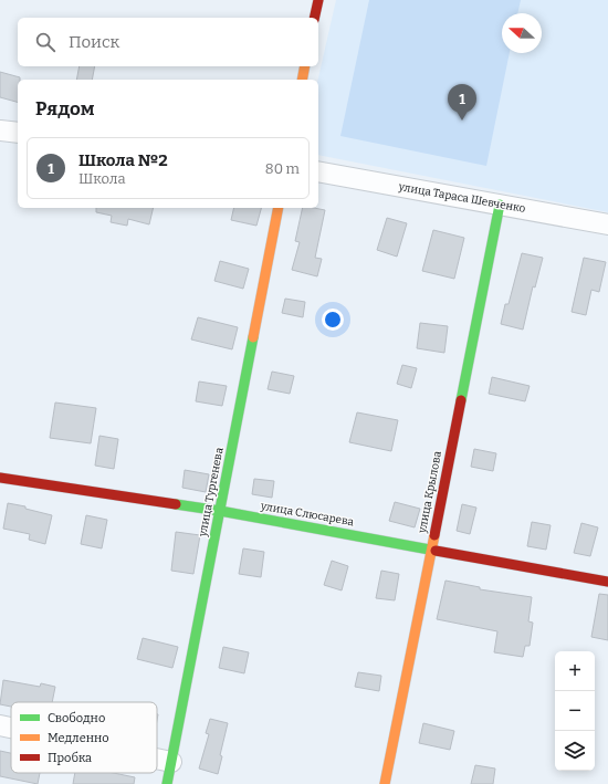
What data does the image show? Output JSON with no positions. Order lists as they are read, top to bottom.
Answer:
{
  "streets": {
    "street": [
      "улица Тараса Шевченко",
      "улица Тургенева",
      "улица Крылова",
      "улица Слюсарева"
    ]
  },
  "crossings": [
    ["улица Тараса Шевченко", "улица Крылова"],
    ["улица Тургенева", "улица Слюсарева"],
    ["улица Крылова", "улица Слюсарева"]
  ],
  "legend": ["Свободно", "Медленно", "Пробка"],
  "north": "left",
  "page": {
    "search": "Поиск",
    "heading": "Рядом",
    "pins": "1",
    "list": [
      {
        "mark": "1",
        "name": "Школа №2",
        "note": "Школа",
        "value": "80 m"
      }
    ],
    "map_buttons": ["+", "−"]
  }
}
